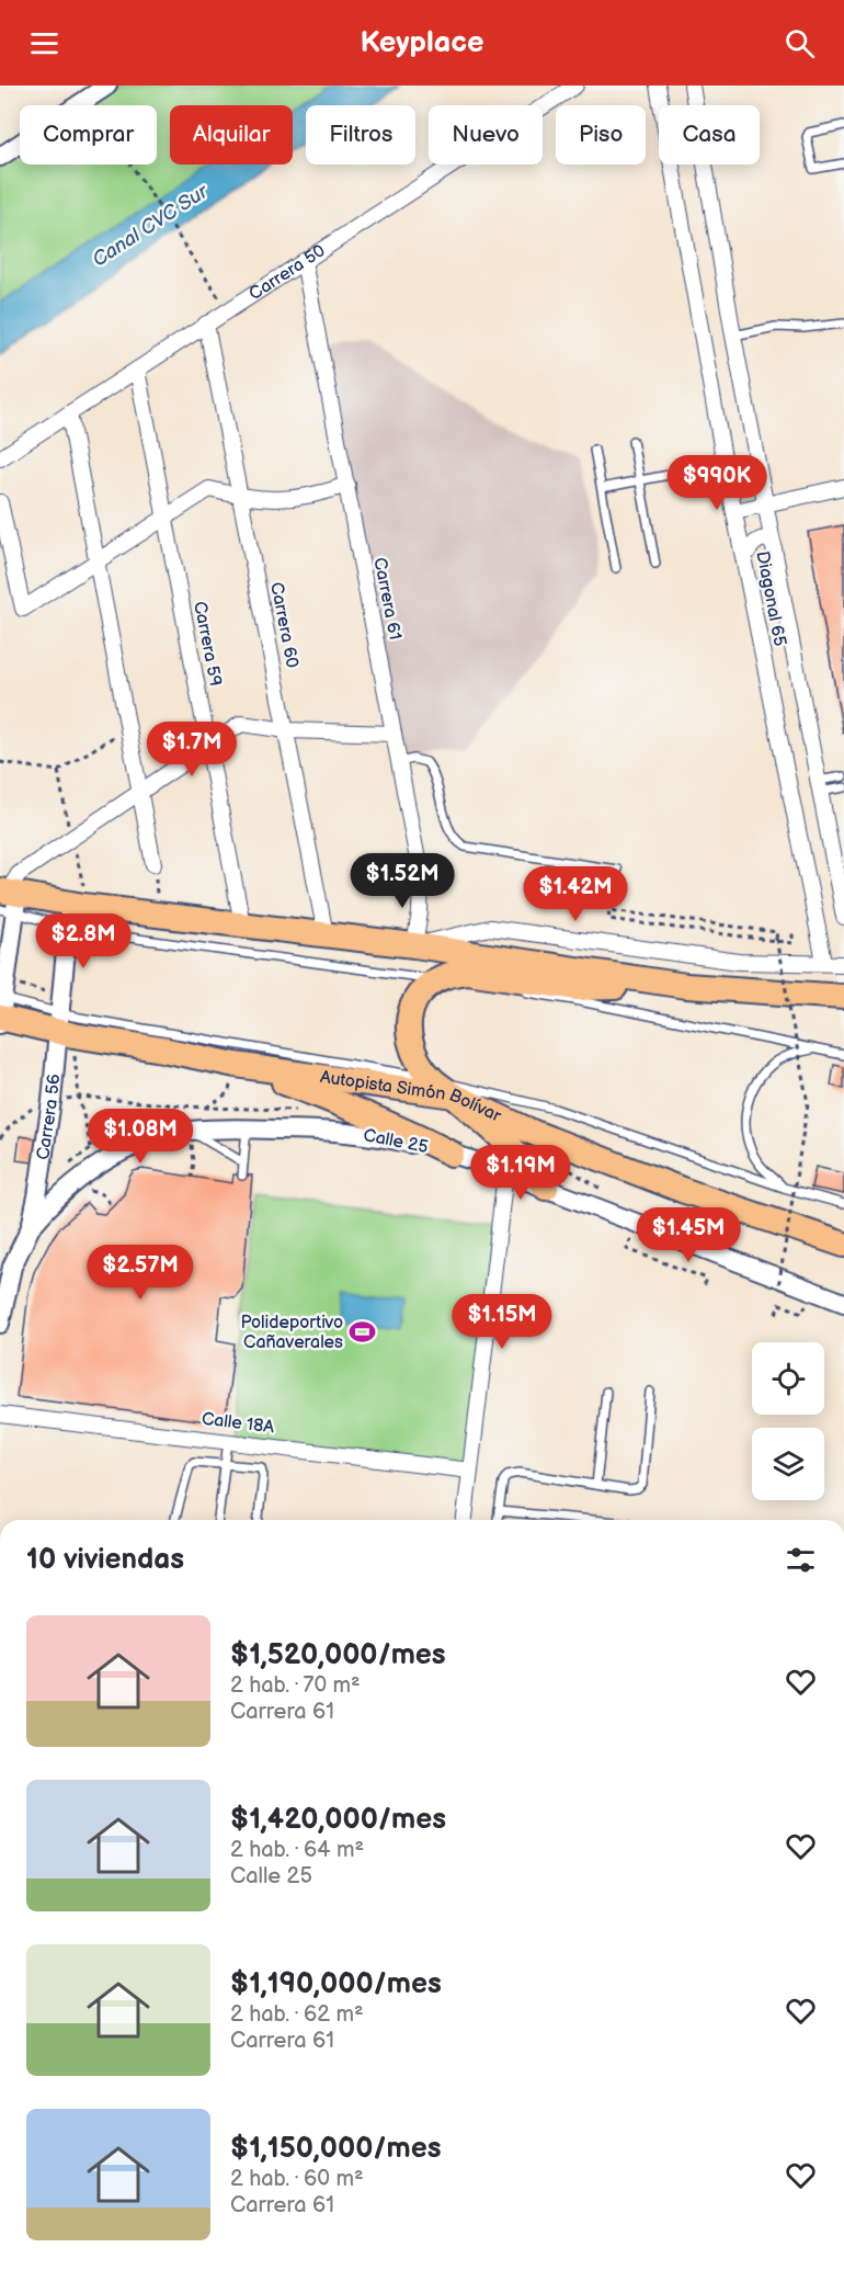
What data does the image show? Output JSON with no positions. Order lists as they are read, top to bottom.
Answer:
{
  "streets": {
    "highway": ["Autopista Simón Bolívar"],
    "street": [
      "Carrera 50",
      "Carrera 61",
      "Diagonal 65",
      "Carrera 60",
      "Carrera 59",
      "Carrera 56",
      "Calle 25",
      "Calle 18A"
    ]
  },
  "crossings": [
    ["Carrera 50", "Carrera 61"],
    ["Carrera 50", "Carrera 60"],
    ["Carrera 50", "Carrera 59"],
    ["Autopista Simón Bolívar", "Carrera 56"],
    ["Carrera 56", "Calle 25"]
  ],
  "water": ["Canal CVC Sur"],
  "places": {
    "sports": ["Polideportivo Cañaverales"]
  },
  "page": {
    "header": "Keyplace",
    "chip": [
      "Comprar",
      "Alquilar",
      "Filtros",
      "Nuevo",
      "Piso",
      "Casa"
    ],
    "price": [
      "$990K",
      "$1.7M",
      "$1.52M",
      "$1.42M",
      "$2.8M",
      "$1.08M",
      "$1.19M",
      "$1.45M",
      "$2.57M",
      "$1.15M"
    ],
    "heading": "10 viviendas",
    "list": [
      {
        "name": "$1,520,000/mes",
        "note": "2 hab. · 70 m² · Carrera 61"
      },
      {
        "name": "$1,420,000/mes",
        "note": "2 hab. · 64 m² · Calle 25"
      },
      {
        "name": "$1,190,000/mes",
        "note": "2 hab. · 62 m² · Carrera 61"
      },
      {
        "name": "$1,150,000/mes",
        "note": "2 hab. · 60 m² · Carrera 61"
      }
    ]
  }
}
